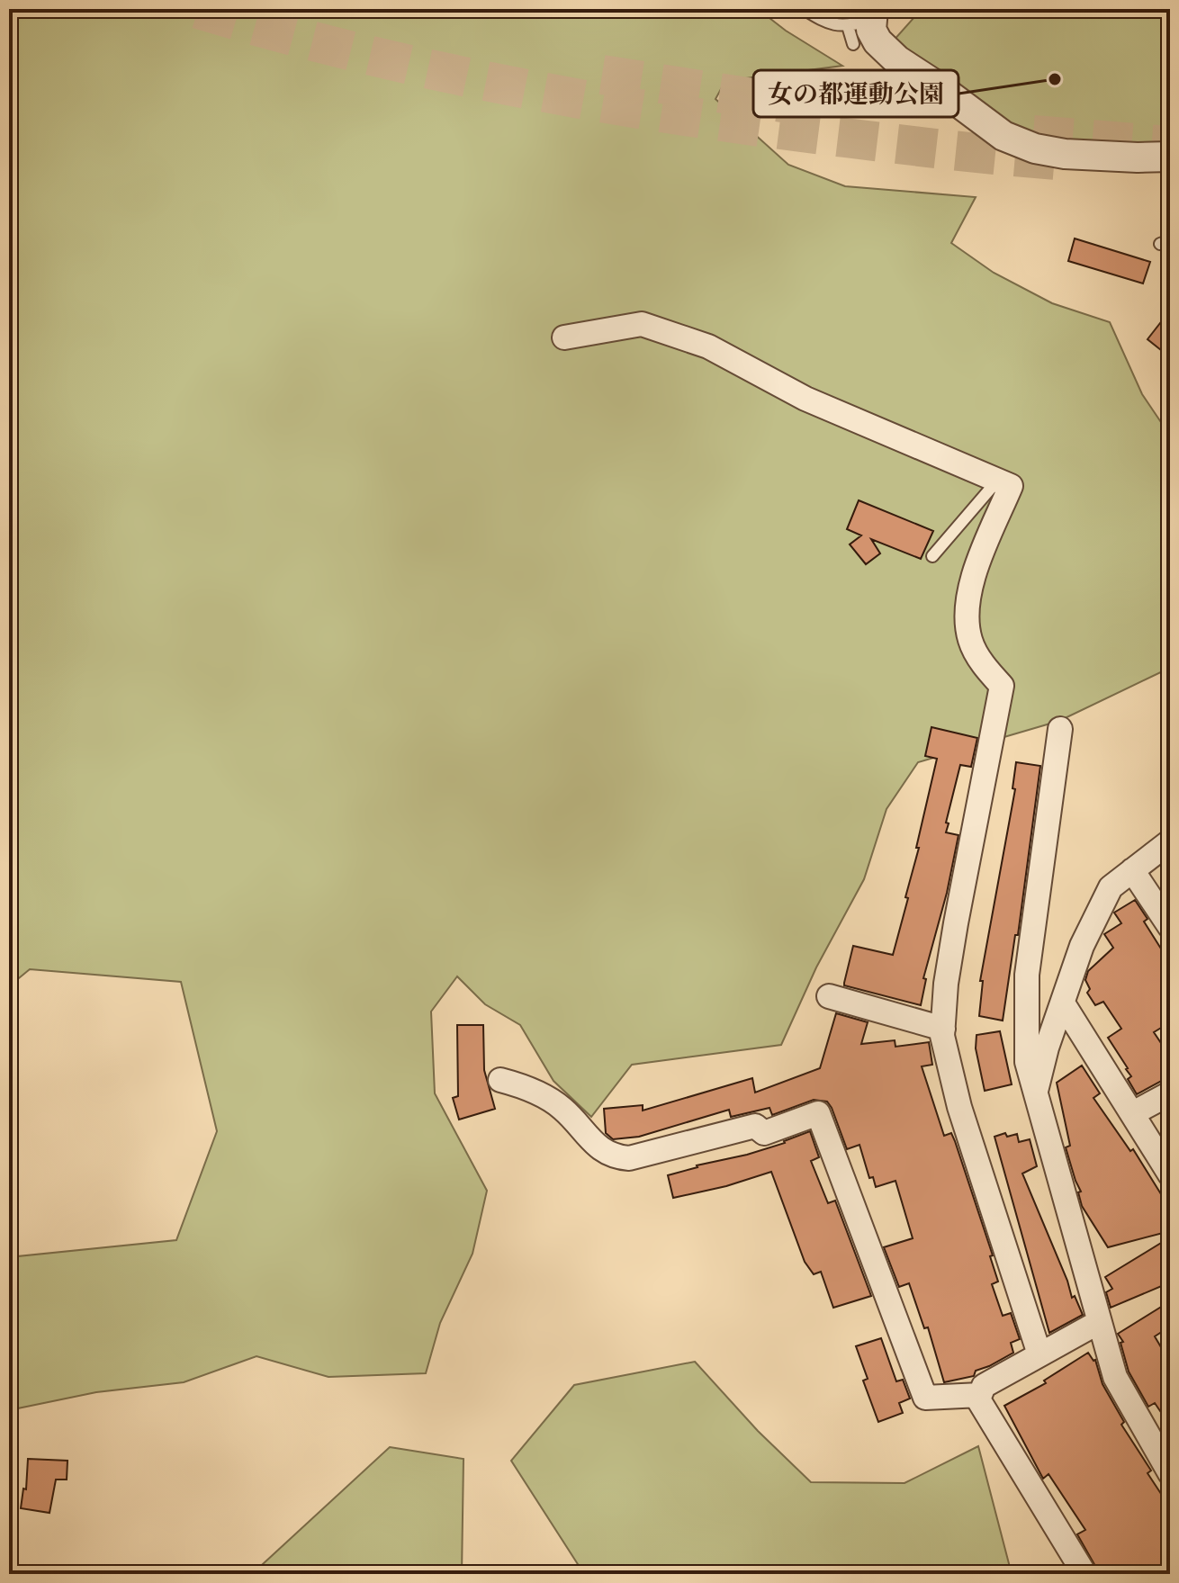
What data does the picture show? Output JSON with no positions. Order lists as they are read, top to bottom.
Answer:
{
  "places": ["女の都運動公園"]
}
